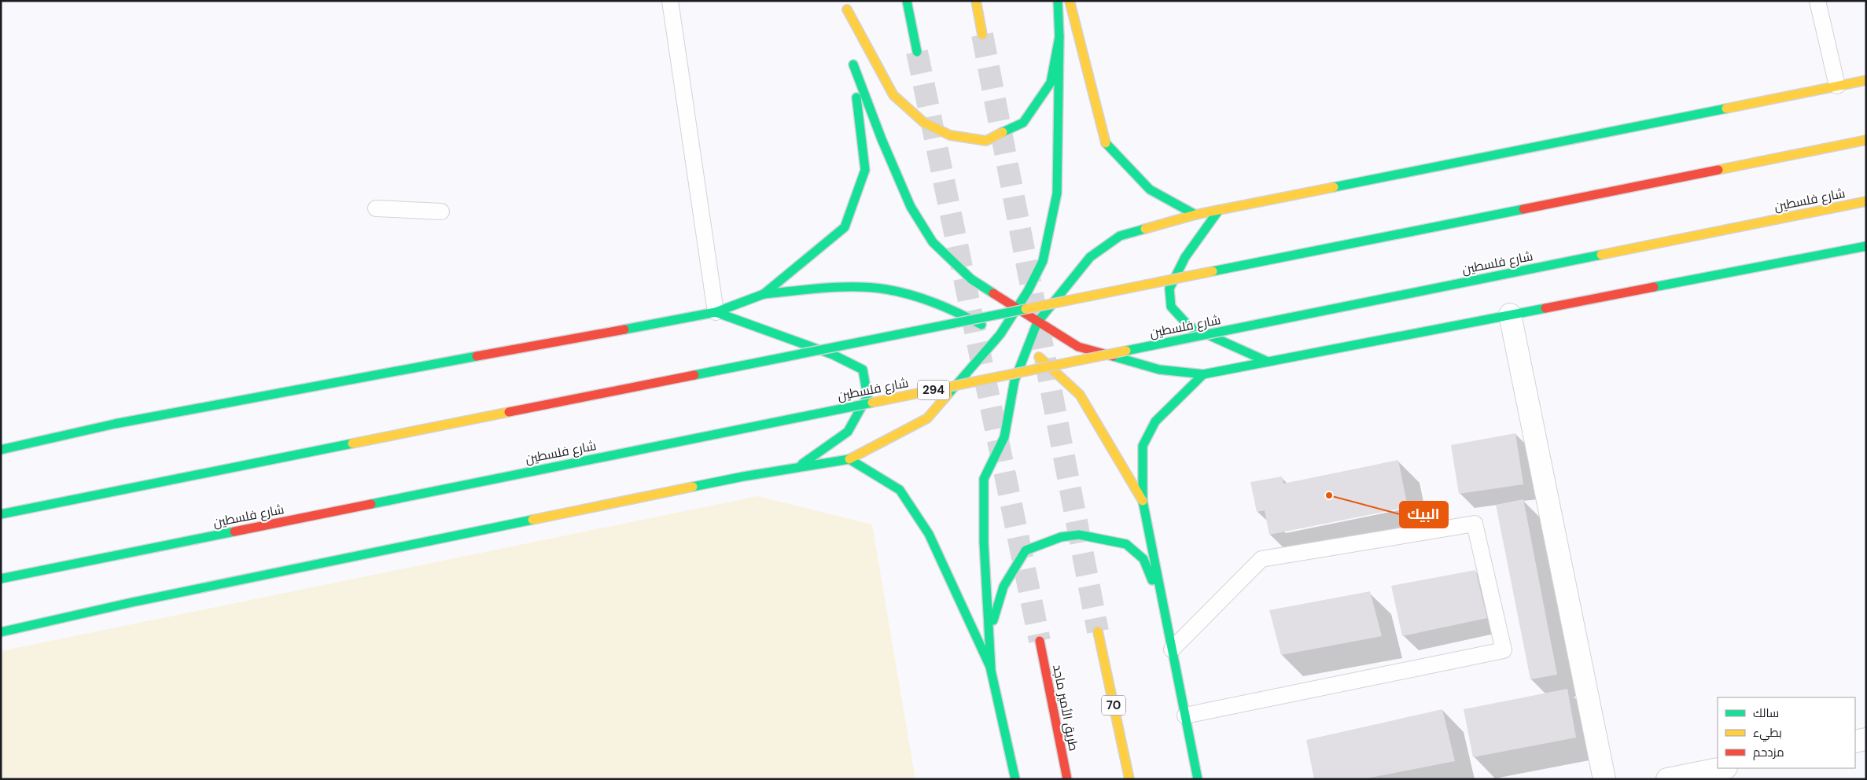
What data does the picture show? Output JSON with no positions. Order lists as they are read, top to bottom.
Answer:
{
  "streets": {
    "main road": [
      "شارع فلسطين",
      "294",
      "70",
      "طريق الأمير ماجد"
    ]
  },
  "places": ["البيك"],
  "legend": ["سالك", "بطيء", "مزدحم"]
}
